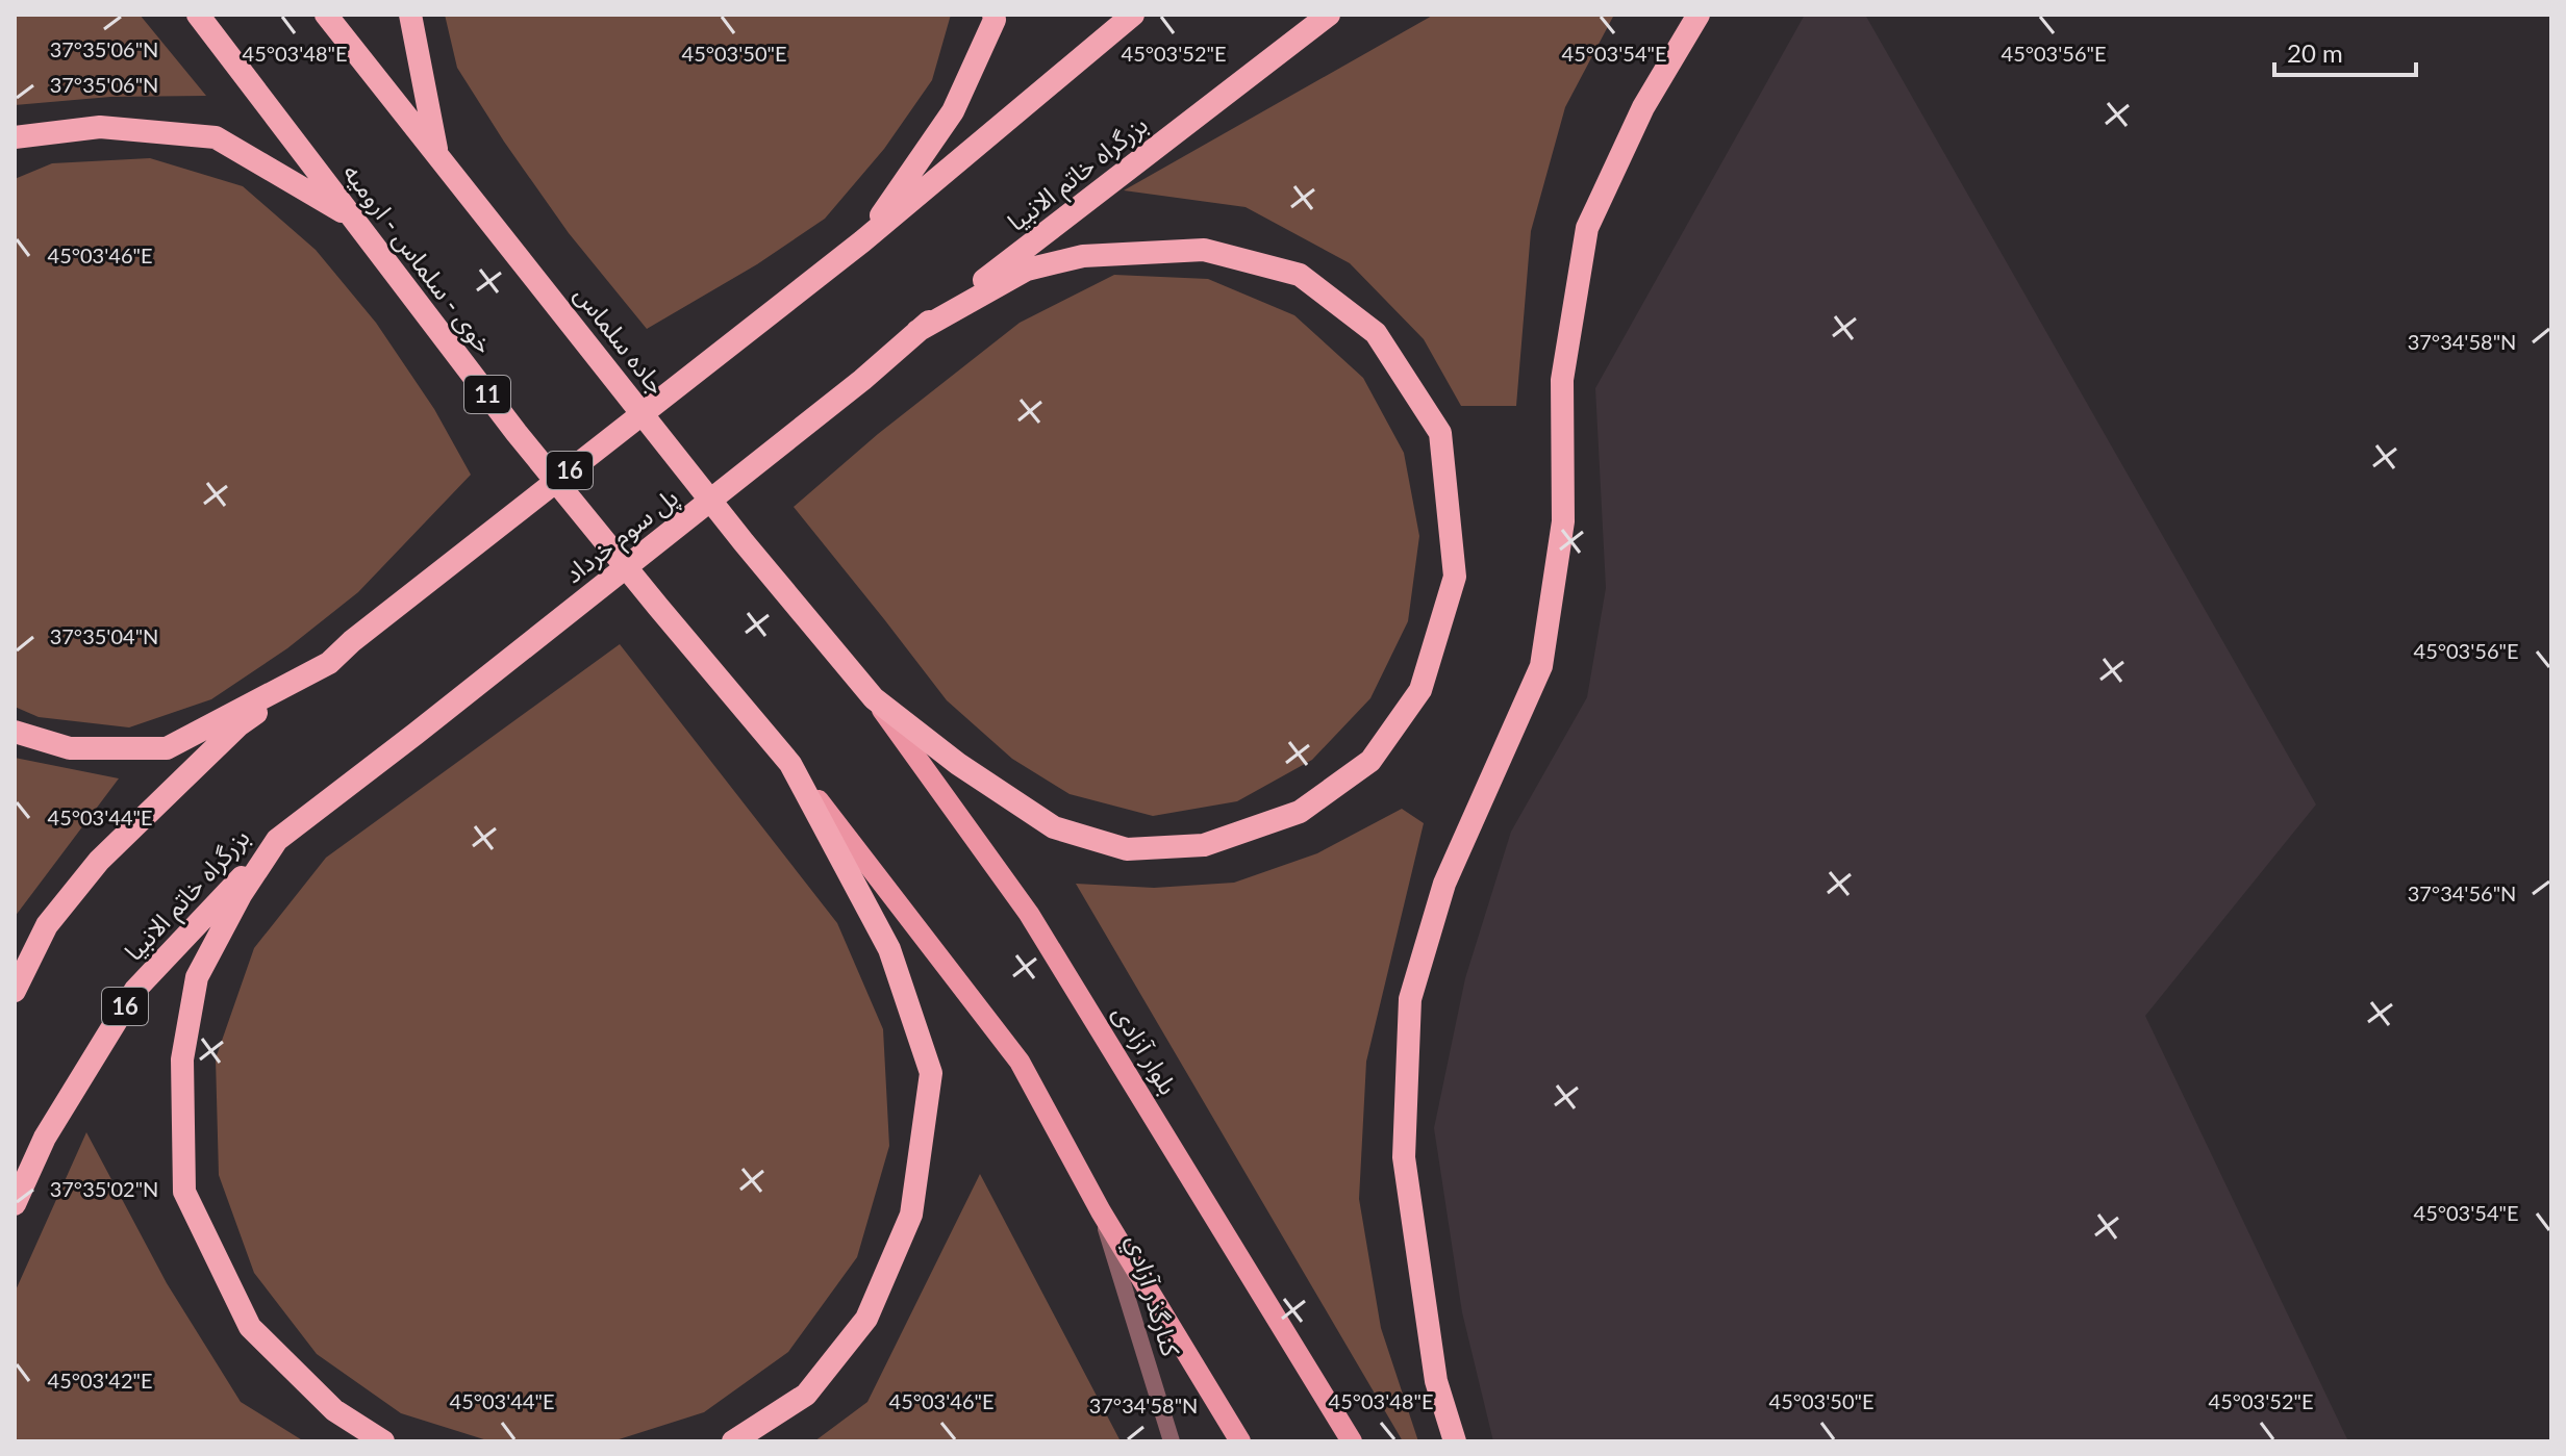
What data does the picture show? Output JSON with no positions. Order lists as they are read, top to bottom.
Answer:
{
  "streets": {
    "highway": [
      "بزرگراه خاتم الانبیا",
      "خوی - سلماس - ارومیه",
      "جاده سلماس",
      "11",
      "16",
      "پل سوم خرداد"
    ],
    "main road": ["بلوار آزادی"],
    "street": ["کنارگذر آزادي"]
  },
  "crossings": [
    ["بزرگراه خاتم الانبیا", "جاده سلماس"],
    ["بزرگراه خاتم الانبیا", "پل سوم خرداد"],
    ["جاده سلماس", "بلوار آزادی"]
  ],
  "scale_bar": "20 m",
  "coordinates": [
    "37°35'06\"N",
    "45°03'48\"E",
    "45°03'50\"E",
    "45°03'52\"E",
    "45°03'54\"E",
    "45°03'56\"E",
    "45°03'46\"E",
    "37°34'58\"N",
    "37°35'04\"N",
    "45°03'44\"E",
    "37°34'56\"N",
    "37°35'02\"N",
    "45°03'42\"E"
  ]
}
